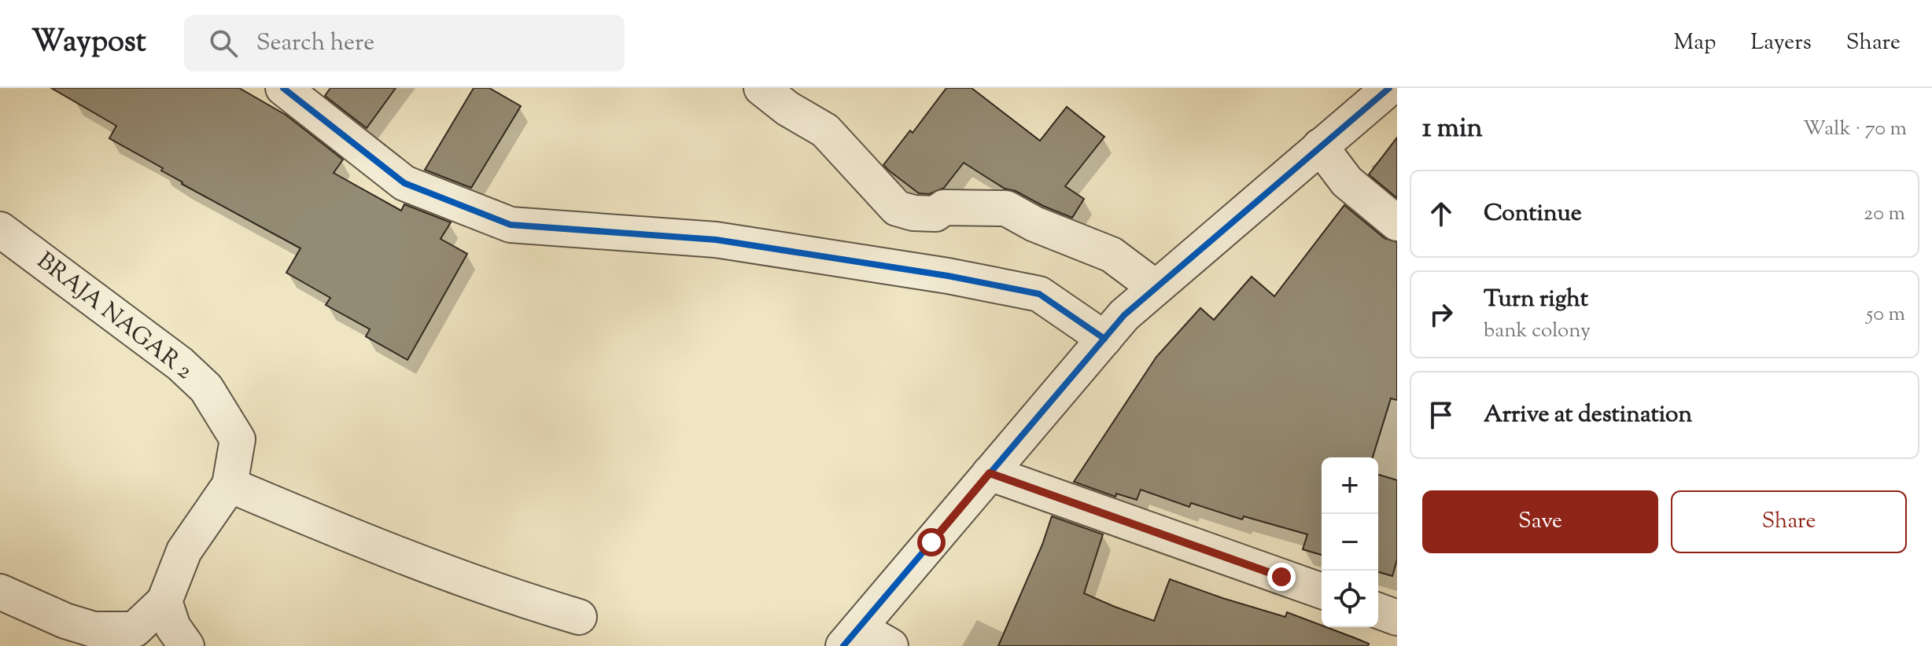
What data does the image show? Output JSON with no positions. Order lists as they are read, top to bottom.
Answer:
{
  "streets": {
    "street": ["BRAJA NAGAR 2"]
  },
  "page": {
    "header": "Waypost",
    "search": "Search here",
    "nav": ["Map", "Layers", "Share"],
    "heading": ["1 min", "Walk · 70 m"],
    "list": [
      ["Continue", "20 m"],
      ["Turn right", "bank colony", "50 m"],
      "Arrive at destination"
    ],
    "map_buttons": ["+", "−"],
    "buttons": ["Save", "Share"]
  }
}
